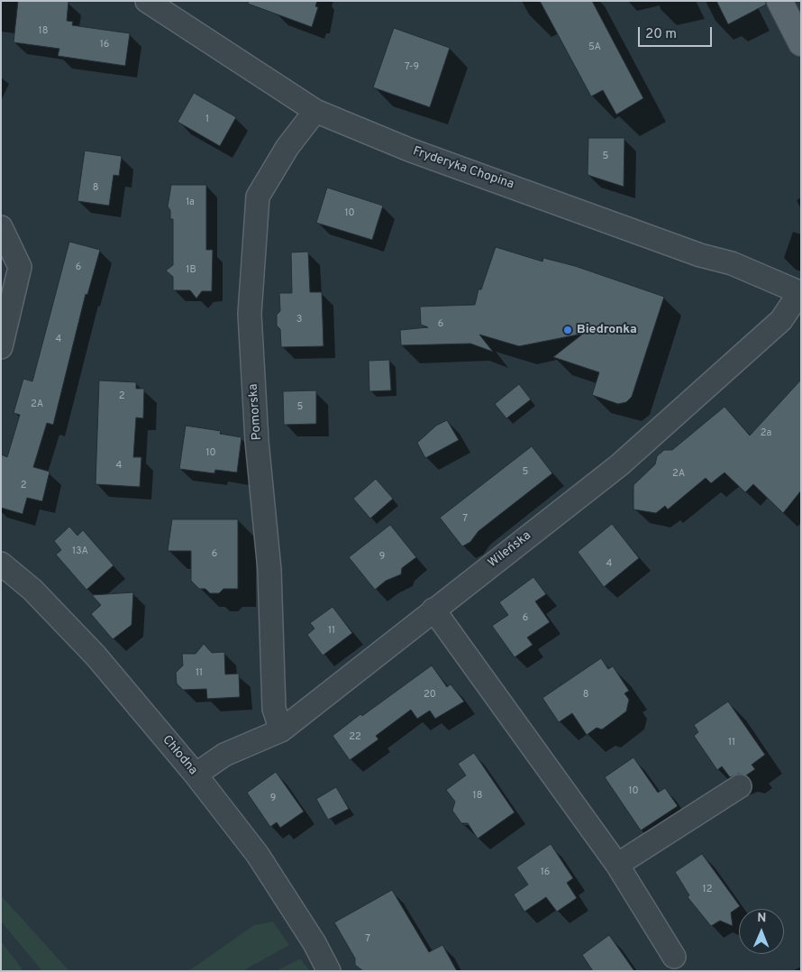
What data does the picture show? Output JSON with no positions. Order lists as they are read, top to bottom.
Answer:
{
  "streets": {
    "street": [
      "Fryderyka Chopina",
      "Pomorska",
      "Wileńska",
      "Chłodna"
    ]
  },
  "crossings": [
    ["Fryderyka Chopina", "Pomorska"],
    ["Fryderyka Chopina", "Wileńska"],
    ["Pomorska", "Wileńska"],
    ["Wileńska", "Chłodna"]
  ],
  "places": ["Biedronka"],
  "house_numbers": [
    "18",
    "16",
    "5A",
    "7-9",
    "1",
    "5",
    "8",
    "1a",
    "10",
    "6",
    "1B",
    "3",
    "6",
    "4",
    "2",
    "2A",
    "5",
    "2a",
    "10",
    "4",
    "5",
    "2A",
    "2",
    "7",
    "13A",
    "6",
    "9",
    "4",
    "6",
    "11",
    "11",
    "20",
    "8",
    "22",
    "11",
    "10",
    "18",
    "9",
    "16",
    "12",
    "7"
  ],
  "scale_bar": "20 m",
  "north": "top"
}
